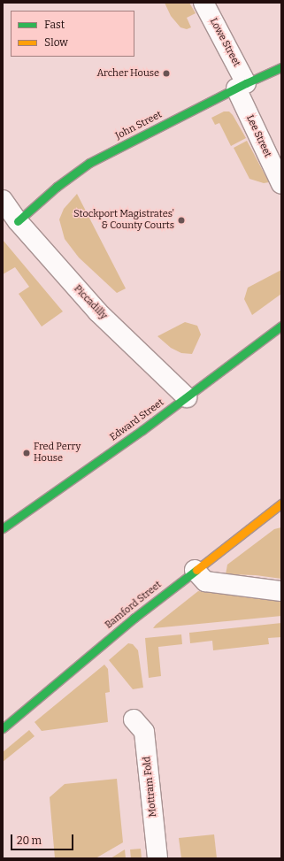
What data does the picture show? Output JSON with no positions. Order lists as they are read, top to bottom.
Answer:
{
  "streets": {
    "street": [
      "Lowe Street",
      "John Street",
      "Lee Street",
      "Piccadilly",
      "Edward Street",
      "Bamford Street",
      "Mottram Fold"
    ]
  },
  "crossings": [
    ["Lowe Street", "John Street"],
    ["Lowe Street", "Lee Street"],
    ["John Street", "Lee Street"],
    ["John Street", "Piccadilly"],
    ["Piccadilly", "Edward Street"]
  ],
  "places": ["Archer House", "Stockport Magistrates' & County Courts", "Fred Perry House"],
  "legend": ["Fast", "Slow"],
  "scale_bar": "20 m"
}
